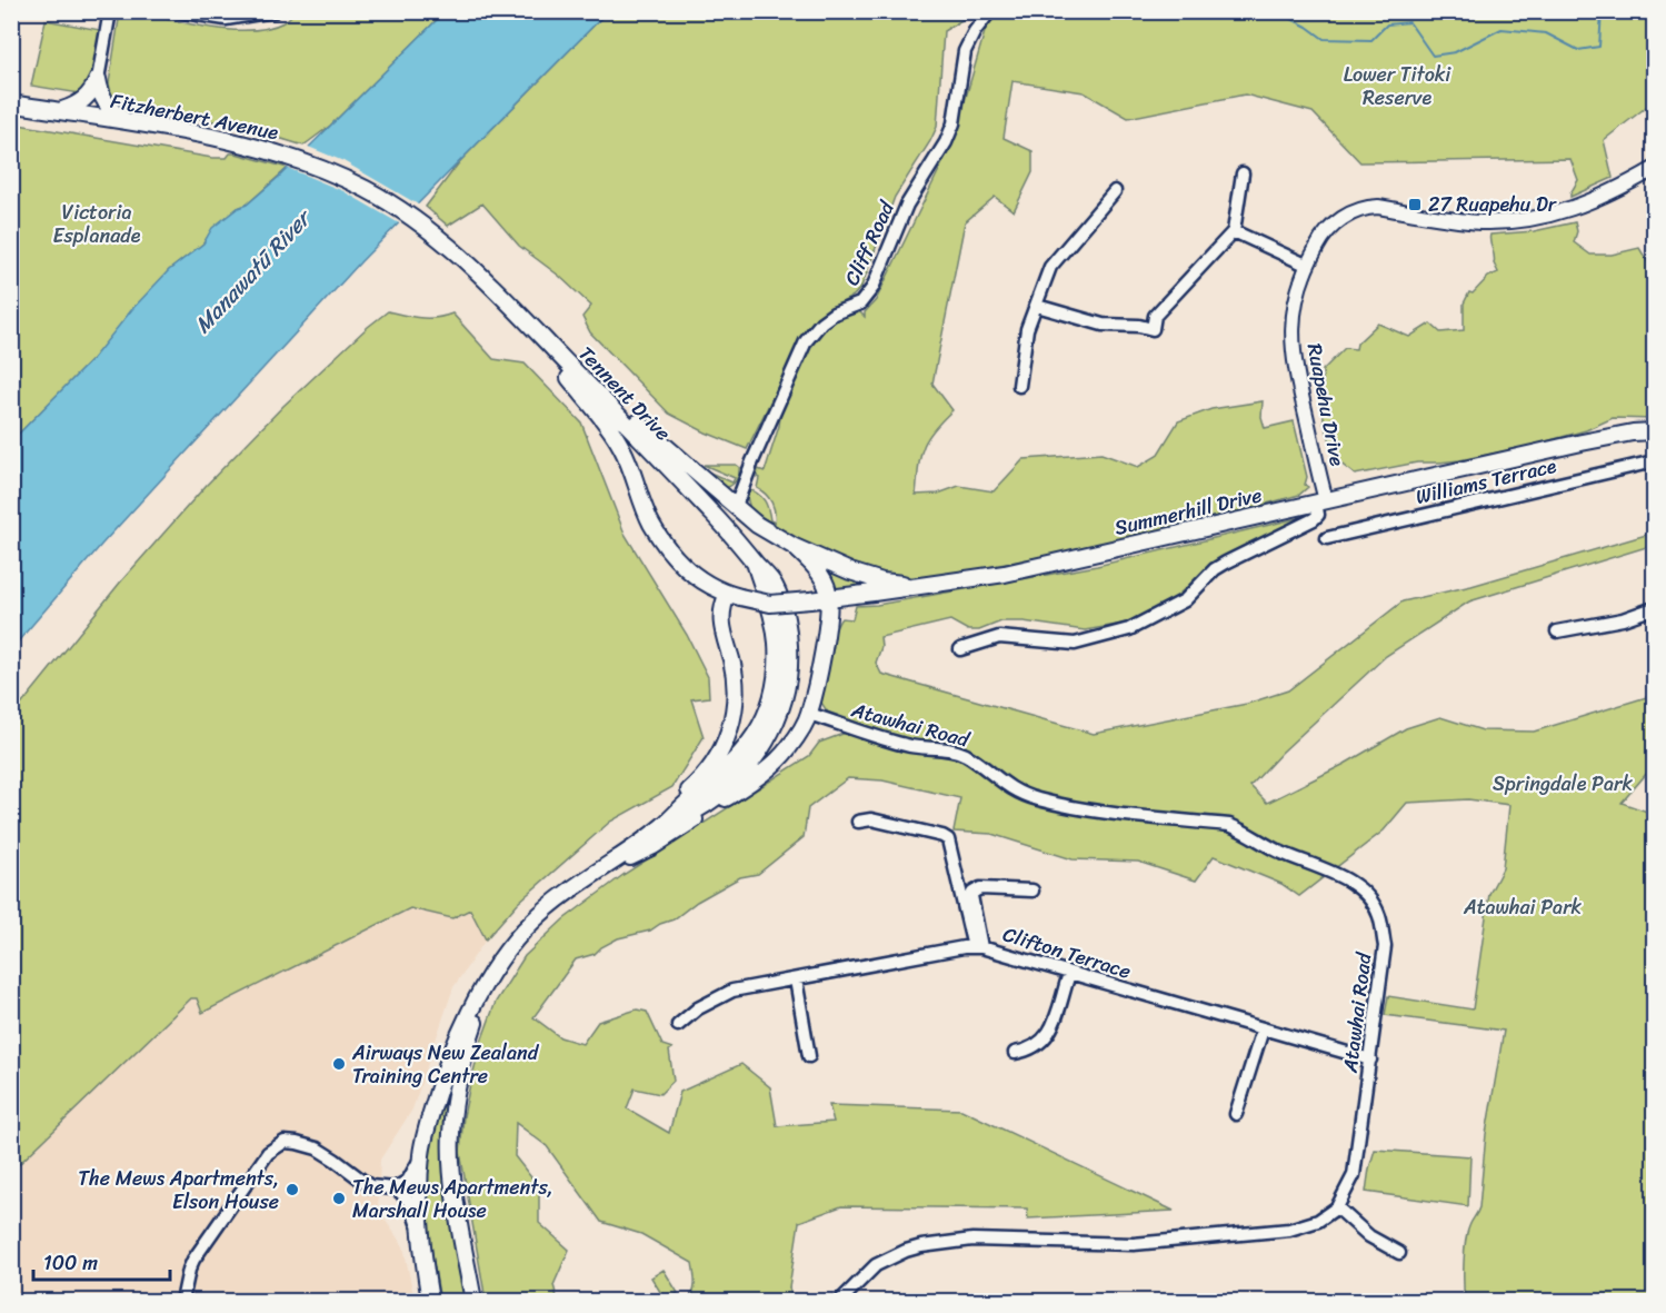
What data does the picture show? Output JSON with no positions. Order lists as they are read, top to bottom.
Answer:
{
  "streets": {
    "main road": ["Fitzherbert Avenue", "Tennent Drive", "Summerhill Drive"],
    "street": [
      "Cliff Road",
      "Ruapehu Drive",
      "Williams Terrace",
      "Atawhai Road",
      "Clifton Terrace"
    ]
  },
  "crossings": [
    ["Fitzherbert Avenue", "Tennent Drive"],
    ["Tennent Drive", "Summerhill Drive"],
    ["Ruapehu Drive", "Summerhill Drive"],
    ["Atawhai Road", "Clifton Terrace"]
  ],
  "water": ["Manawatū River"],
  "parks": [
    "Lower Titoki Reserve",
    "Victoria Esplanade",
    "Springdale Park",
    "Atawhai Park"
  ],
  "places": {
    "transit": ["27 Ruapehu Dr"],
    "other": ["Airways New Zealand Training Centre", "The Mews Apartments, Elson House", "The Mews Apartments, Marshall House"]
  },
  "scale_bar": "100 m"
}
